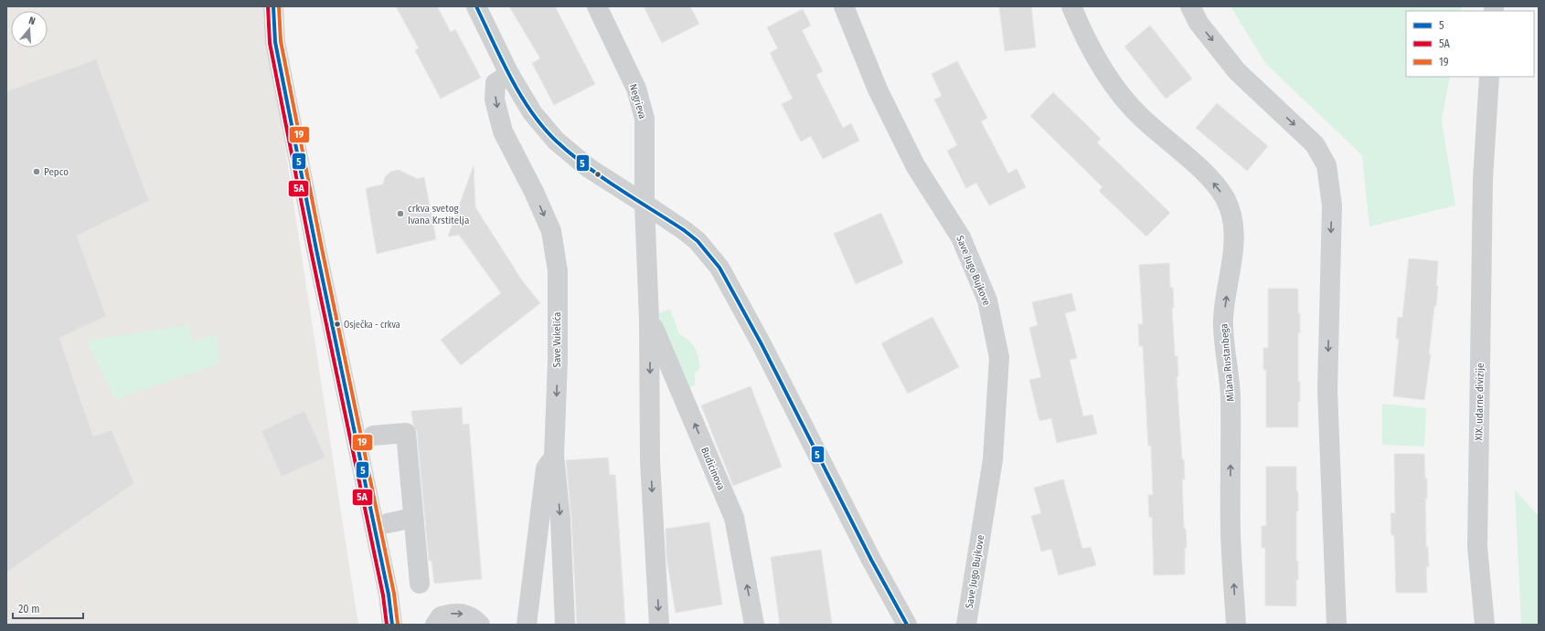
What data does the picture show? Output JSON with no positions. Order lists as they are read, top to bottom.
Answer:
{
  "streets": {
    "street": [
      "Negrieva",
      "Save Jugo Bujkove",
      "Save Vukelića",
      "Milana Rustanbega",
      "XIX. udarne divizije",
      "Budicinova"
    ]
  },
  "crossings": [
    ["Negrieva", "Budicinova"]
  ],
  "places": ["Pepco", "crkva svetog Ivana Krstitelja", "Osječka - crkva"],
  "lines": ["transit line 5", "transit line 5A", "transit line 19"],
  "legend": ["5", "5A", "19"],
  "scale_bar": "20 m",
  "north": "top"
}
